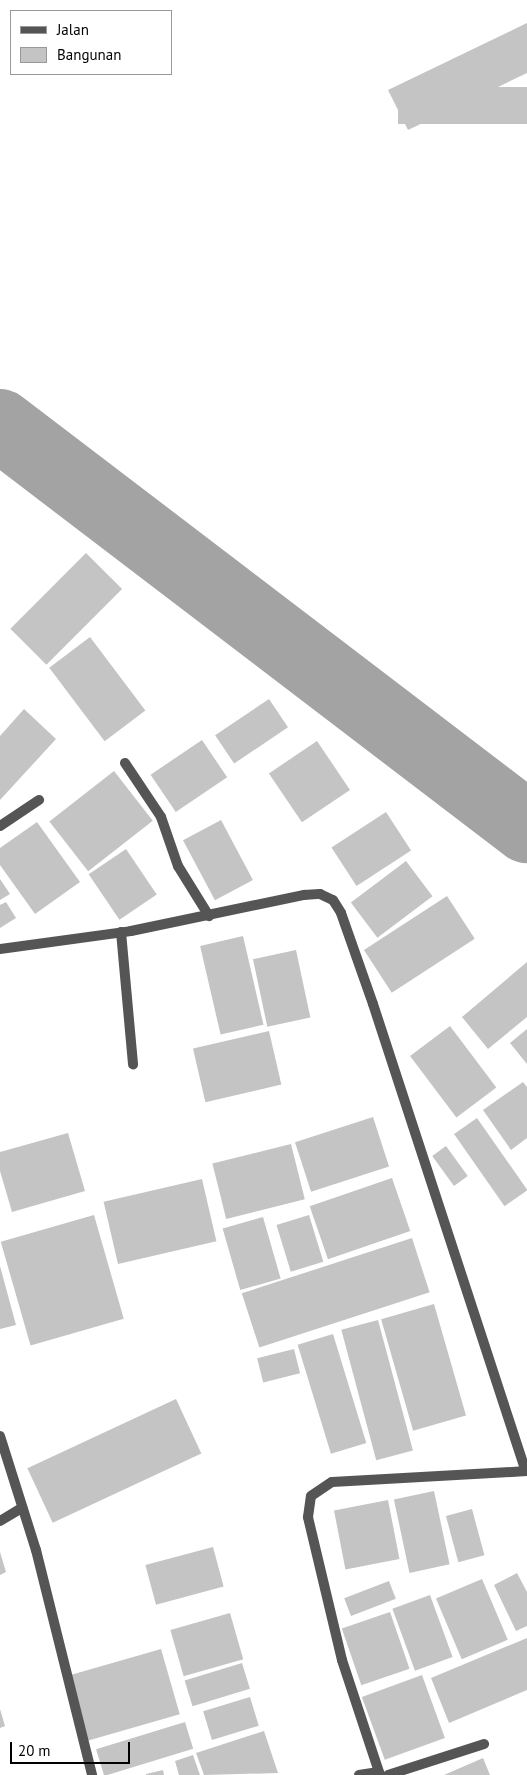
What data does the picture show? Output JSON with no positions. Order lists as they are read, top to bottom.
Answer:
{
  "legend": ["Jalan", "Bangunan"],
  "scale_bar": "20 m"
}
